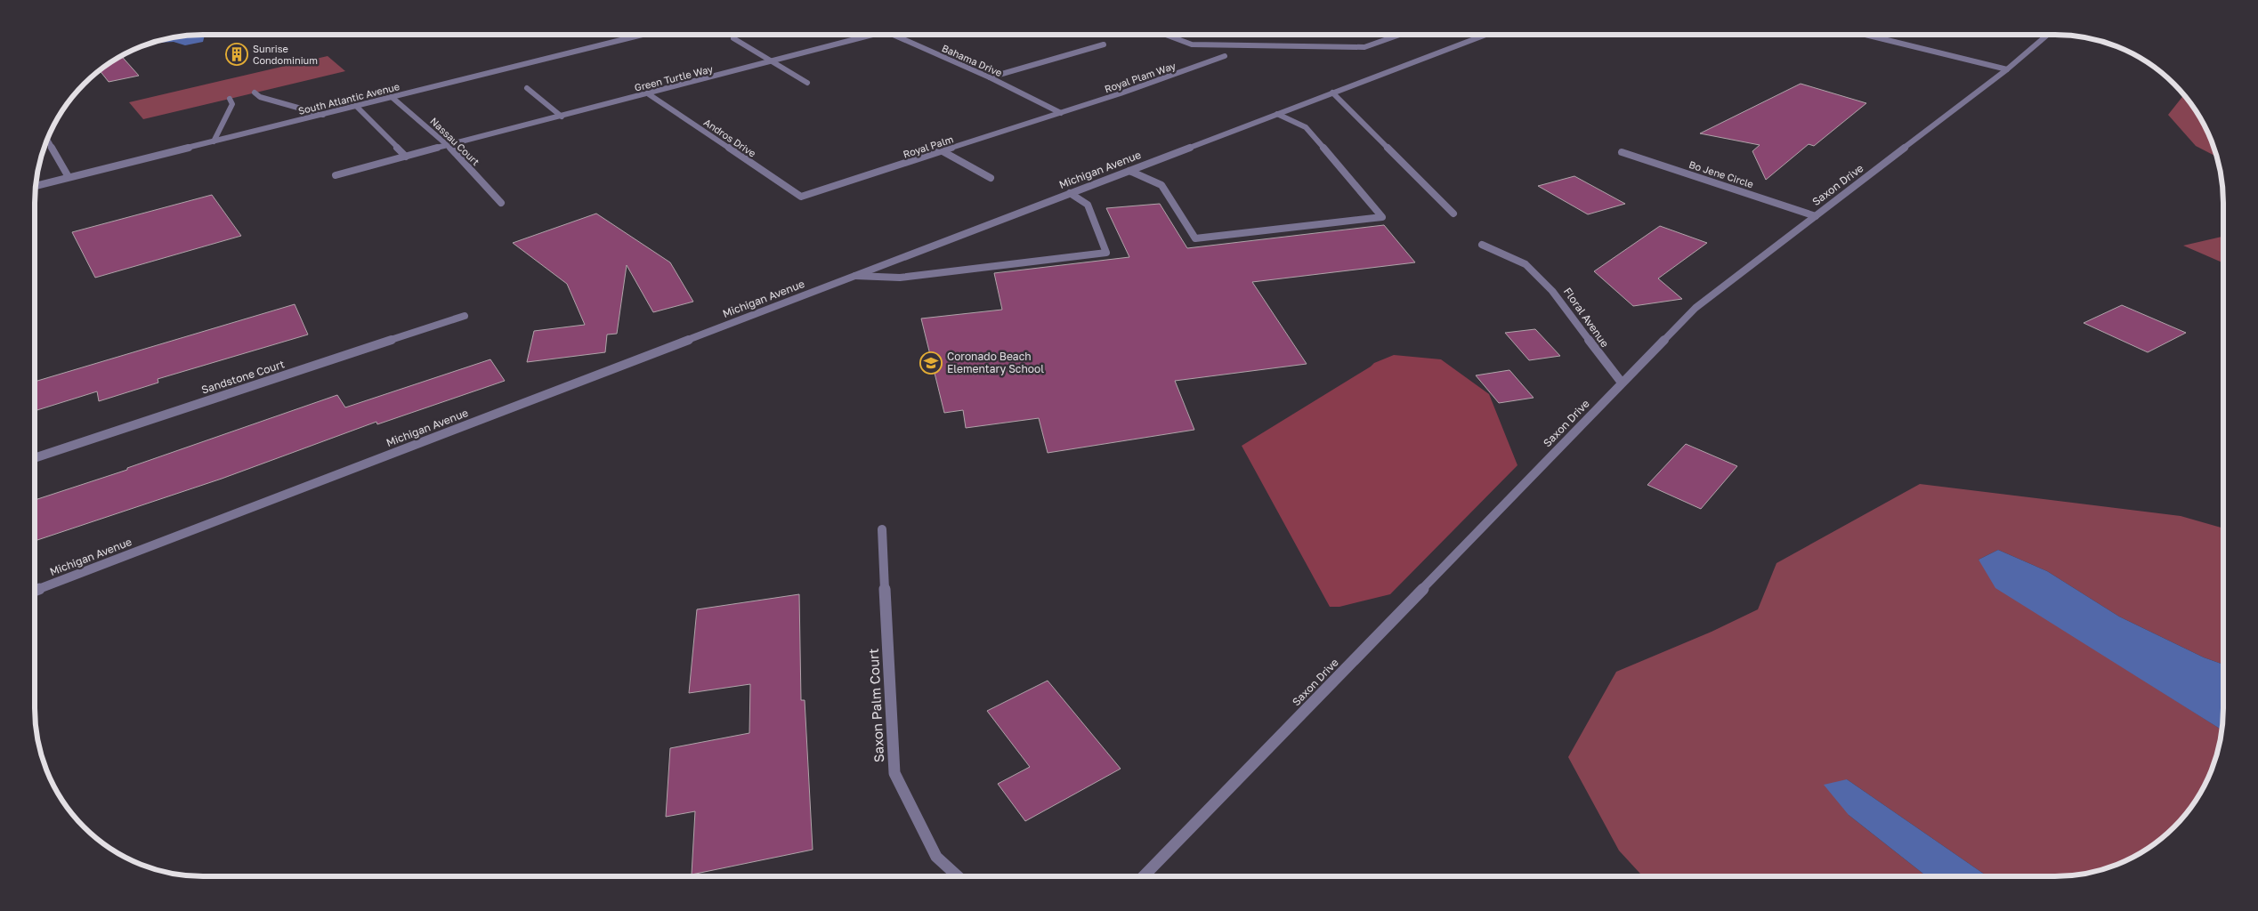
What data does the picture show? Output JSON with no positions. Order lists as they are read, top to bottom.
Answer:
{
  "streets": {
    "street": [
      "Bahama Drive",
      "Royal Plam Way",
      "Green Turtle Way",
      "South Atlantic Avenue",
      "Andros Drive",
      "Nassau Court",
      "Royal Palm",
      "Michigan Avenue",
      "Bo Jene Circle",
      "Saxon Drive",
      "Floral Avenue",
      "Sandstone Court",
      "Saxon Palm Court"
    ]
  },
  "crossings": [
    ["Bahama Drive", "Royal Plam Way"],
    ["Bahama Drive", "Royal Palm"],
    ["Royal Plam Way", "Royal Palm"],
    ["Green Turtle Way", "Andros Drive"],
    ["Green Turtle Way", "Nassau Court"],
    ["South Atlantic Avenue", "Nassau Court"],
    ["Andros Drive", "Royal Palm"],
    ["Bo Jene Circle", "Saxon Drive"],
    ["Saxon Drive", "Floral Avenue"]
  ],
  "places": {
    "building": ["Sunrise Condominium"],
    "school or university": ["Coronado Beach Elementary School"]
  }
}
